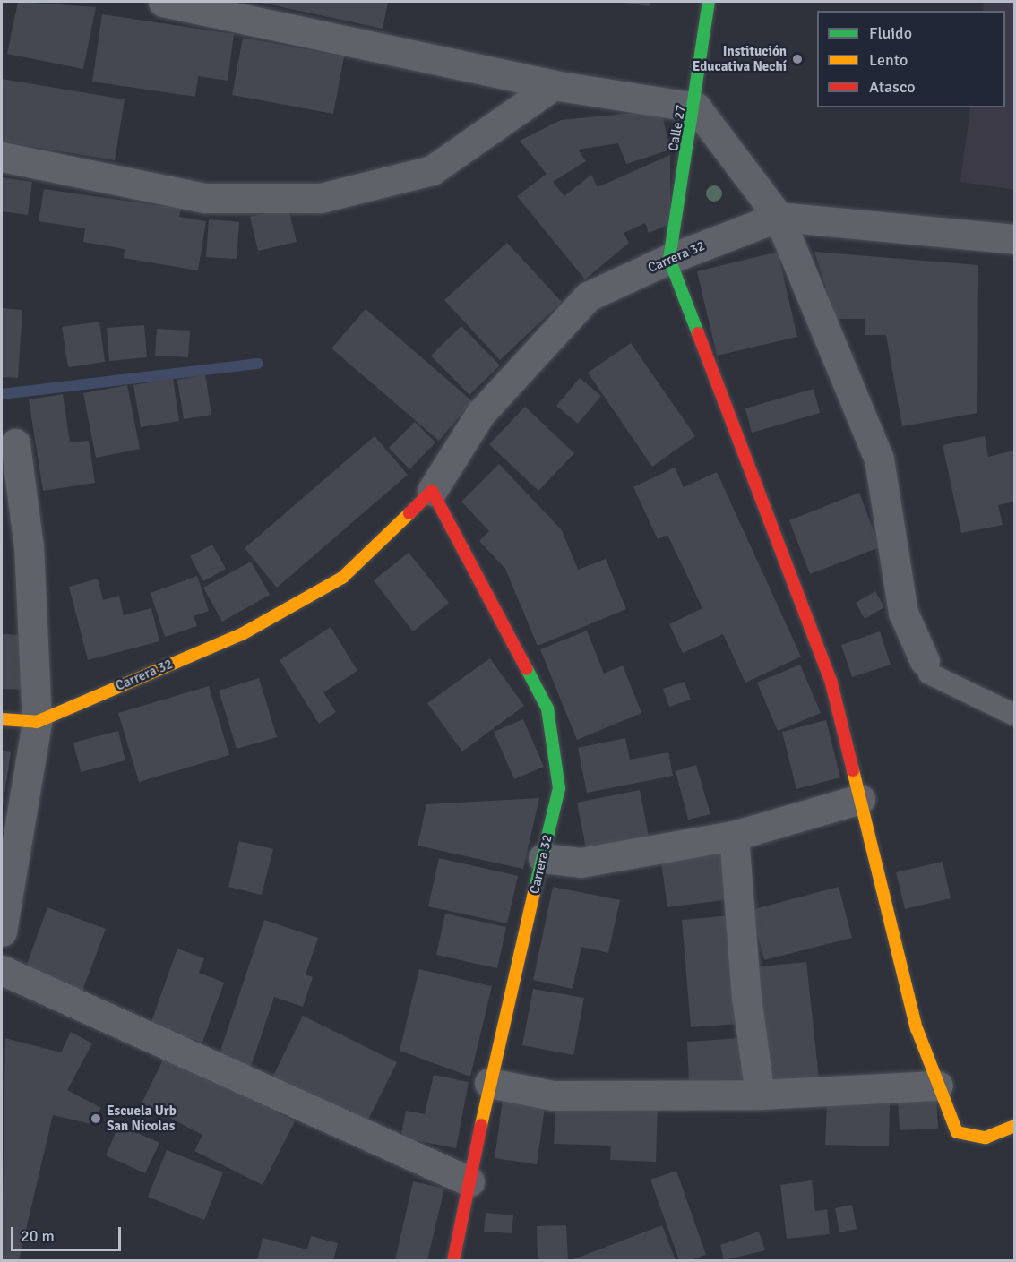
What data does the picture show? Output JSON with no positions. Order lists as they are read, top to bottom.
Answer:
{
  "streets": {
    "main road": ["Calle 27", "Carrera 32"]
  },
  "crossings": [
    ["Calle 27", "Carrera 32"]
  ],
  "places": ["Institución Educativa Nechí", "Escuela Urb San Nicolas"],
  "legend": ["Fluido", "Lento", "Atasco"],
  "scale_bar": "20 m"
}
